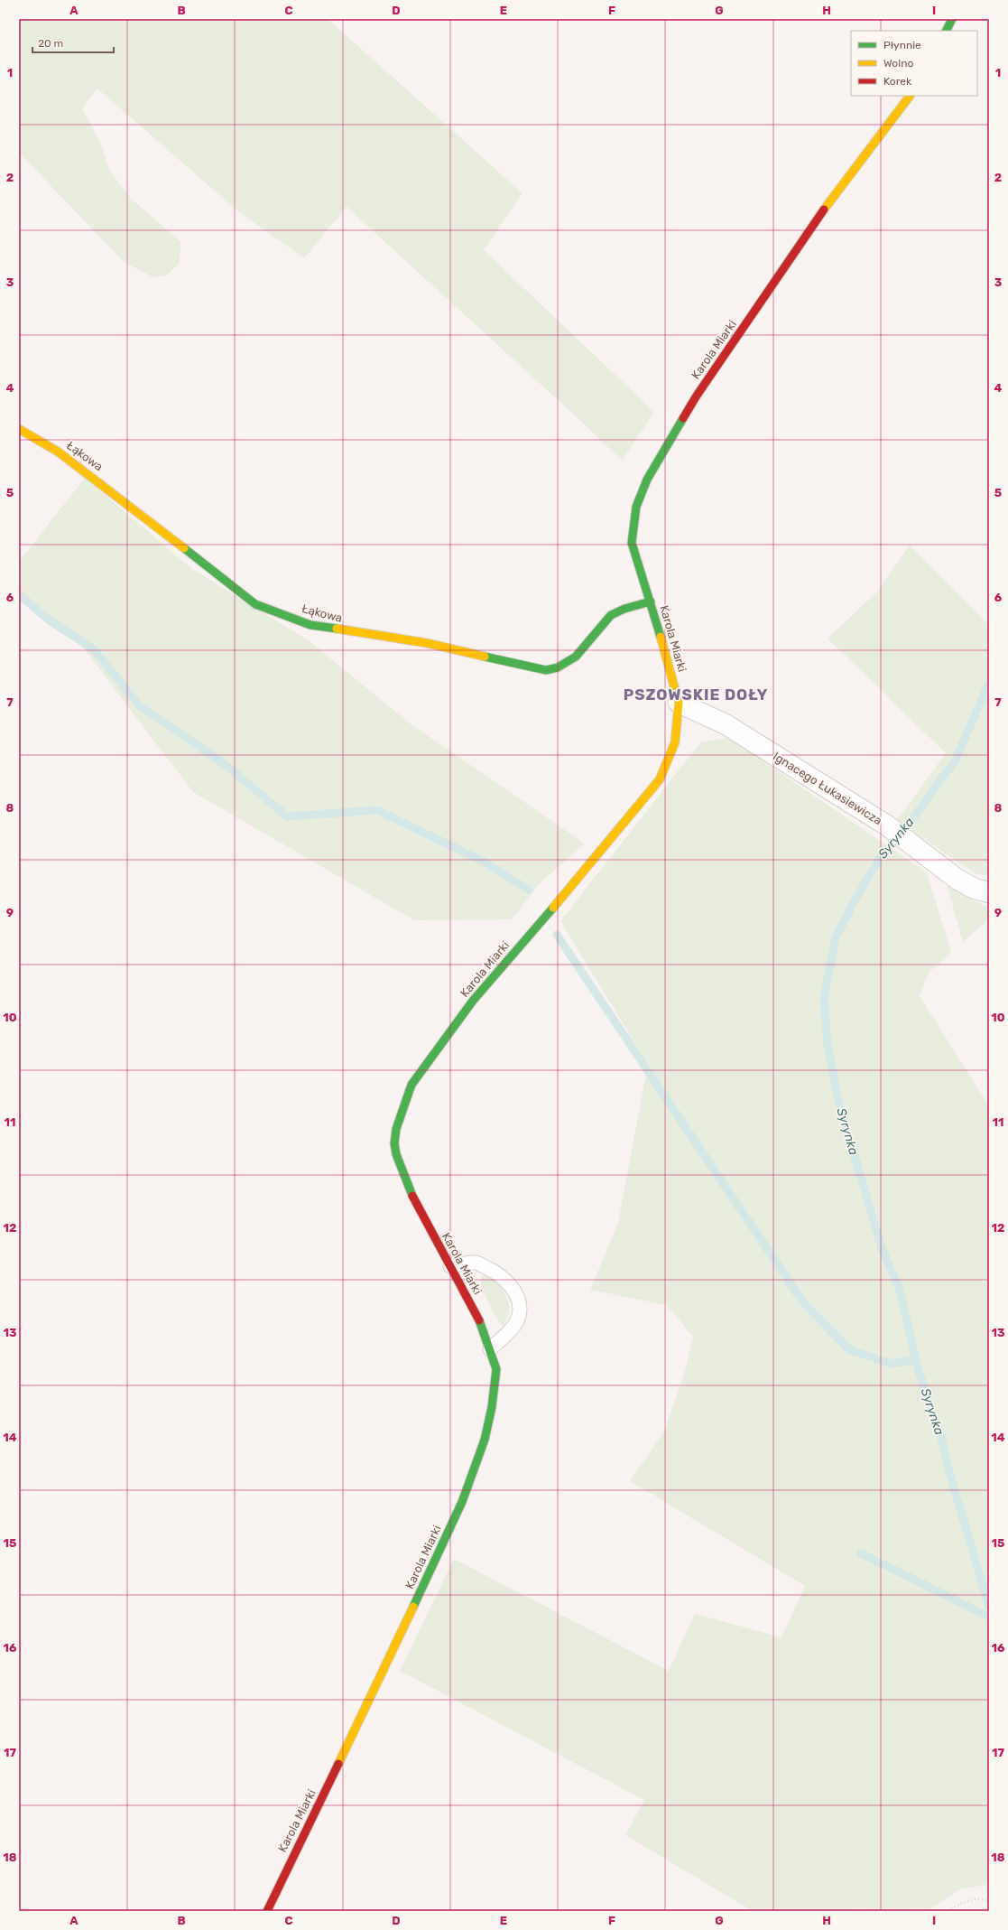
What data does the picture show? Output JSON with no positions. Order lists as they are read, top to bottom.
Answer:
{
  "streets": {
    "street": ["Karola Miarki", "Łąkowa", "Ignacego Łukasiewicza"]
  },
  "crossings": [
    ["Karola Miarki", "Łąkowa"],
    ["Karola Miarki", "Ignacego Łukasiewicza"]
  ],
  "districts": ["PSZOWSKIE DOŁY"],
  "water": ["Syrynka"],
  "legend": ["Płynnie", "Wolno", "Korek"],
  "scale_bar": "20 m",
  "grid": {
    "columns": [
      "A",
      "B",
      "C",
      "D",
      "E",
      "F",
      "G",
      "H",
      "I"
    ],
    "rows": [
      "1",
      "2",
      "3",
      "4",
      "5",
      "6",
      "7",
      "8",
      "9",
      "10",
      "11",
      "12",
      "13",
      "14",
      "15",
      "16",
      "17",
      "18"
    ]
  }
}
